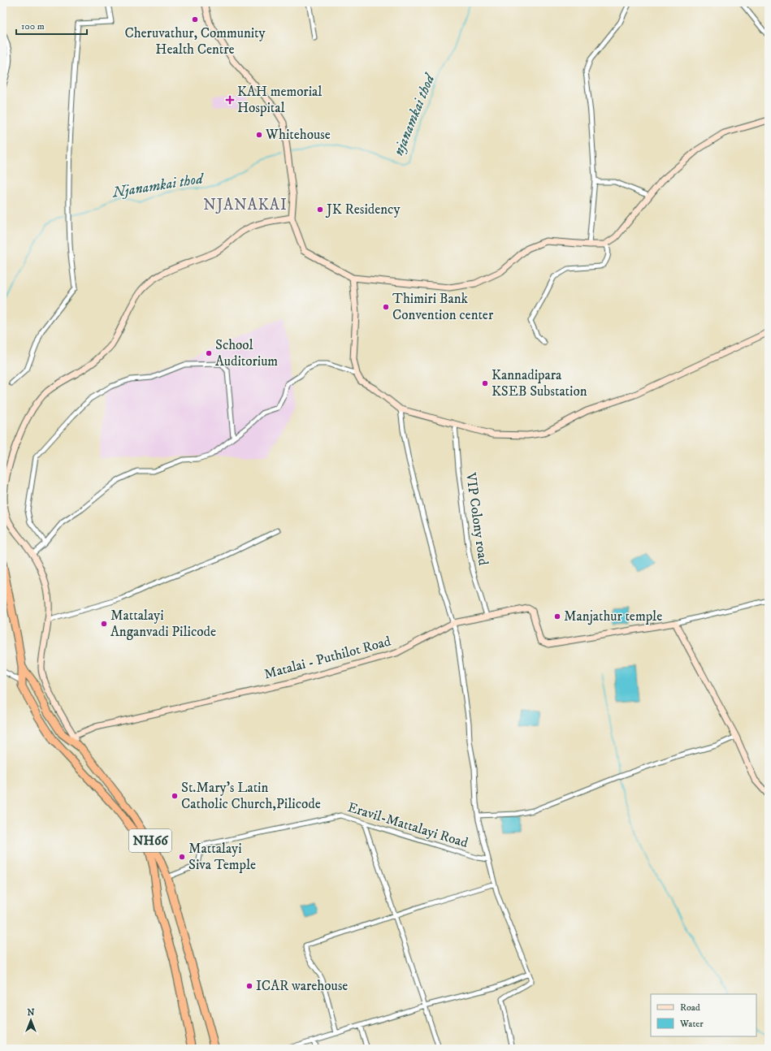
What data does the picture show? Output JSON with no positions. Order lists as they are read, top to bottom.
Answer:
{
  "streets": {
    "highway": ["NH66"],
    "main road": ["Matalai - Puthilot Road"],
    "street": ["VIP Colony road", "Eravil-Mattalayi Road"]
  },
  "crossings": [
    ["VIP Colony road", "Matalai - Puthilot Road"],
    ["Matalai - Puthilot Road", "NH66"],
    ["Eravil-Mattalayi Road", "NH66"]
  ],
  "districts": ["NJANAKAI"],
  "water": ["njanamkai thod", "Njanamkai thod"],
  "places": {
    "other": [
      "Cheruvathur, Community Health Centre",
      "Whitehouse",
      "JK Residency",
      "Thimiri Bank Convention center",
      "School Auditorium",
      "Kannadipara KSEB Substation",
      "Manjathur temple",
      "Mattalayi Anganvadi Pilicode",
      "St.Mary's Latin Catholic Church,Pilicode",
      "Mattalayi Siva Temple",
      "ICAR warehouse"
    ],
    "health": ["KAH memorial Hospital"]
  },
  "legend": ["Road", "Water"],
  "scale_bar": "100 m",
  "north": "top"
}
